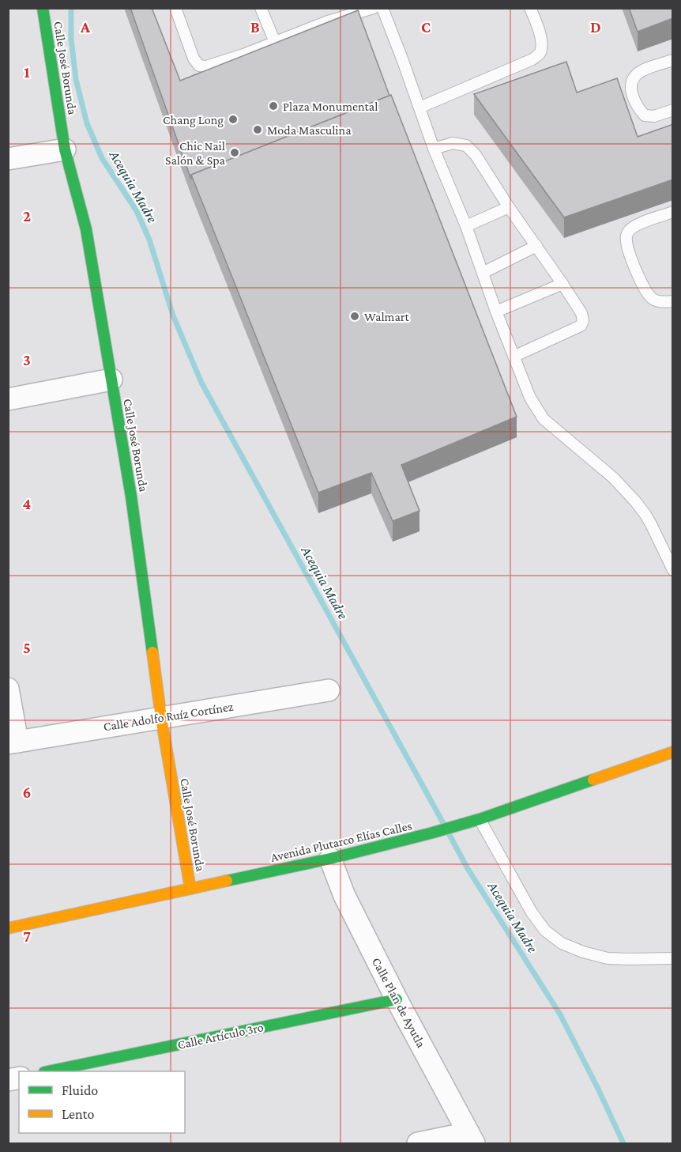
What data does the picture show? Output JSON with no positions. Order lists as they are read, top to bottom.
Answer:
{
  "streets": {
    "street": [
      "Calle José Borunda",
      "Calle Adolfo Ruíz Cortínez",
      "Avenida Plutarco Elías Calles",
      "Calle Plan de Ayutla",
      "Calle Artículo 3ro"
    ]
  },
  "crossings": [
    ["Calle José Borunda", "Calle Adolfo Ruíz Cortínez"],
    ["Calle José Borunda", "Avenida Plutarco Elías Calles"],
    ["Avenida Plutarco Elías Calles", "Calle Plan de Ayutla"],
    ["Calle Plan de Ayutla", "Calle Artículo 3ro"]
  ],
  "water": ["Acequia Madre"],
  "places": [
    "Plaza Monumental",
    "Chang Long",
    "Moda Masculina",
    "Chic Nail Salón & Spa",
    "Walmart"
  ],
  "legend": ["Fluido", "Lento"],
  "grid": {
    "columns": [
      "A",
      "B",
      "C",
      "D"
    ],
    "rows": [
      "1",
      "2",
      "3",
      "4",
      "5",
      "6",
      "7"
    ]
  }
}
